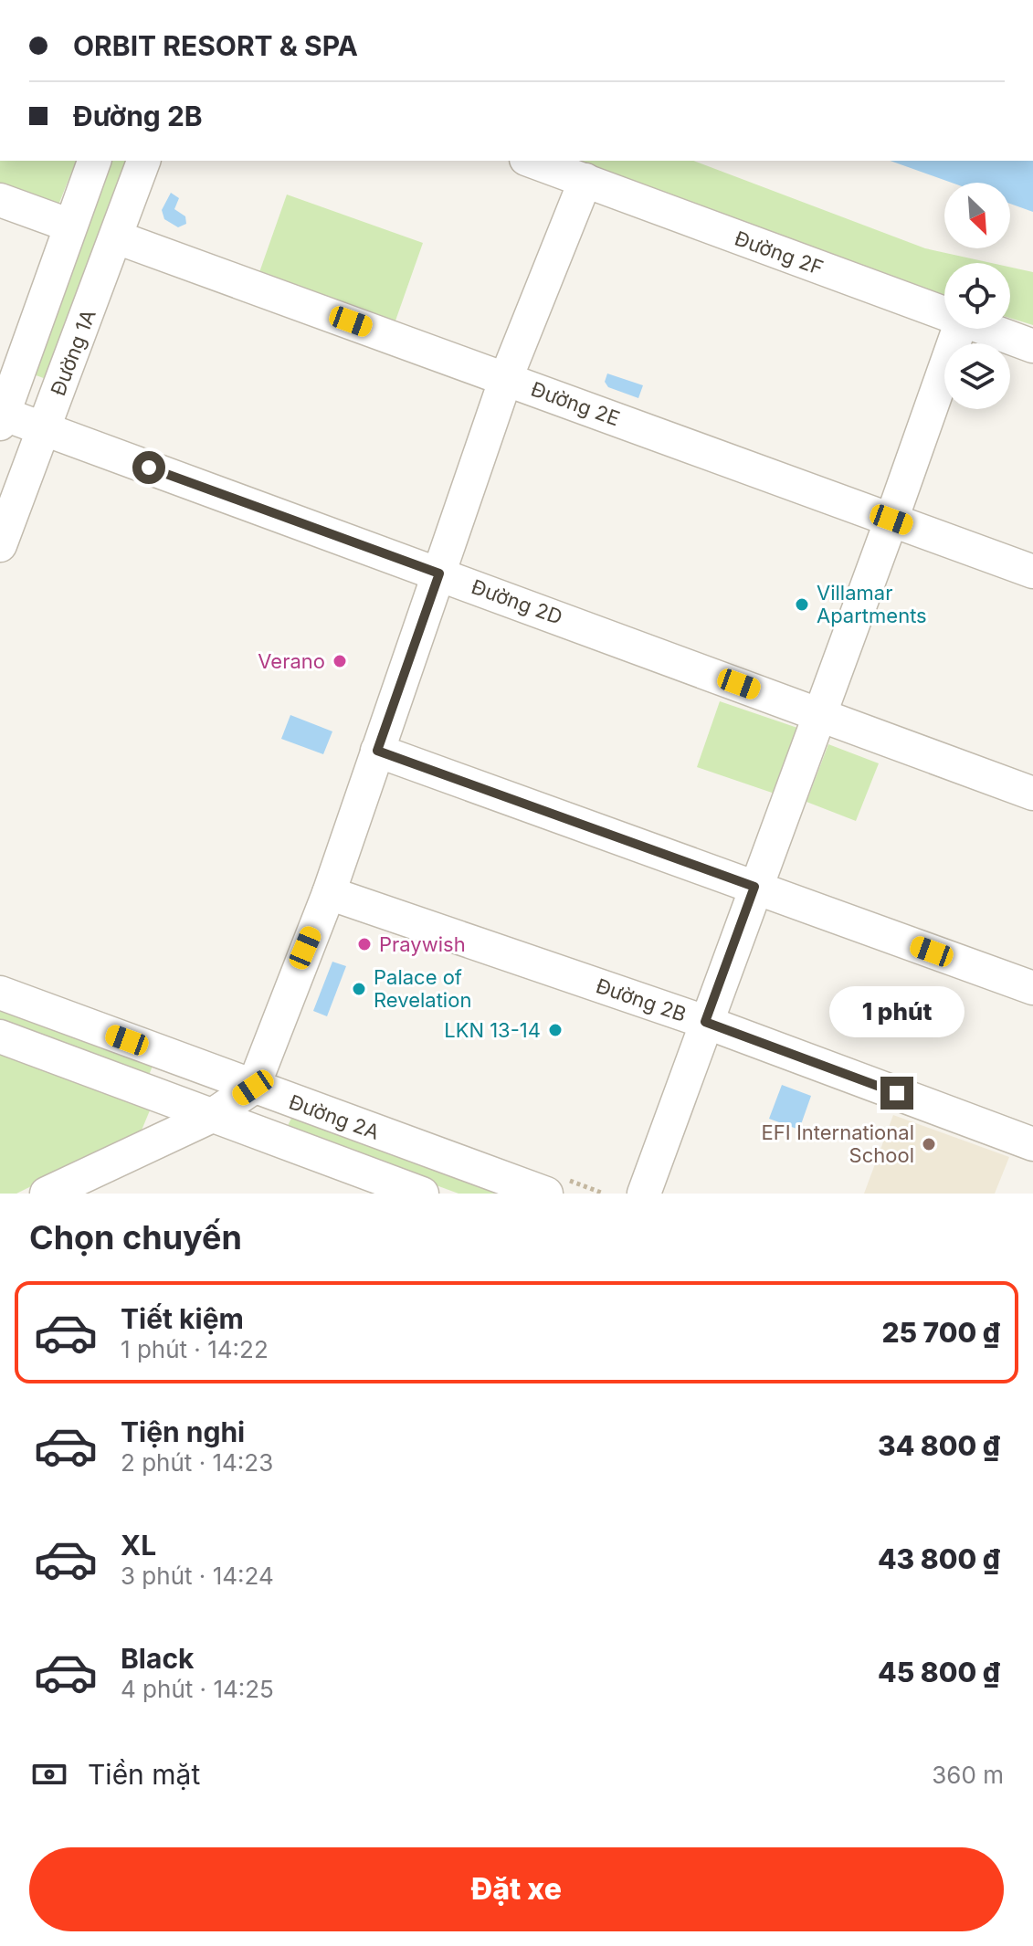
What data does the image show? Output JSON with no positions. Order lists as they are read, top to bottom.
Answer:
{
  "streets": {
    "street": [
      "Đường 2F",
      "Đường 1A",
      "Đường 2E",
      "Đường 2D",
      "Đường 2B",
      "Đường 2A"
    ]
  },
  "crossings": [
    ["Đường 1A", "Đường 2E"],
    ["Đường 1A", "Đường 2D"]
  ],
  "places": [
    "Villamar Apartments",
    "Verano",
    "Praywish",
    "Palace of Revelation",
    "LKN 13-14",
    "EFI International School"
  ],
  "north": "bottom right",
  "page": {
    "banner": ["ORBIT RESORT & SPA", "Đường 2B"],
    "bubble": "1 phút",
    "heading": "Chọn chuyến",
    "list": [
      {
        "name": "Tiết kiệm",
        "note": "1 phút · 14:22",
        "value": "25 700 ₫"
      },
      {
        "name": "Tiện nghi",
        "note": "2 phút · 14:23",
        "value": "34 800 ₫"
      },
      {
        "name": "XL",
        "note": "3 phút · 14:24",
        "value": "43 800 ₫"
      },
      {
        "name": "Black",
        "note": "4 phút · 14:25",
        "value": "45 800 ₫"
      }
    ],
    "pay": ["Tiền mặt", "360 m"],
    "buttons": "Đặt xe"
  }
}
